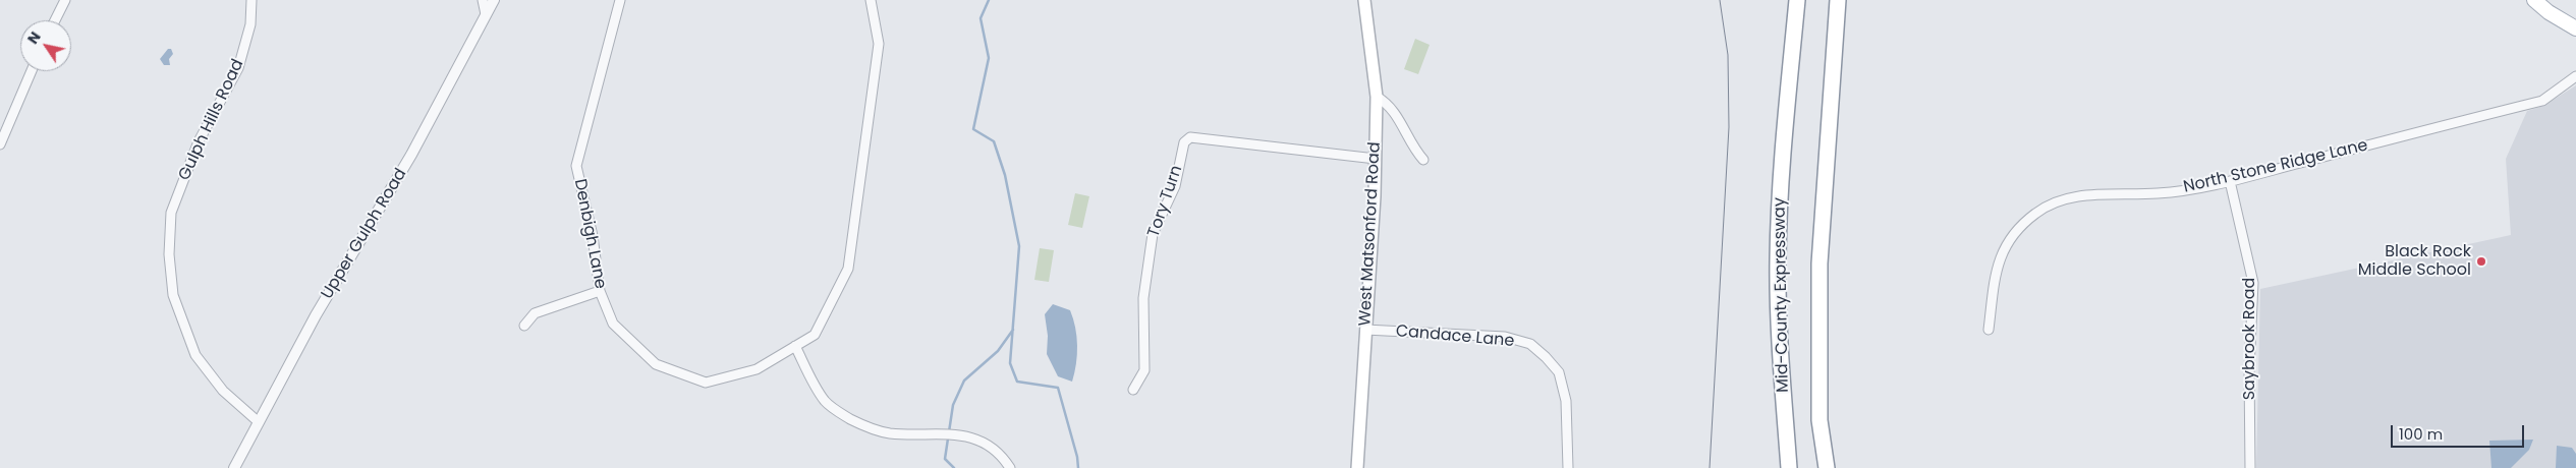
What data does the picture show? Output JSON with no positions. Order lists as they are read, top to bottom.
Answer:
{
  "streets": {
    "highway": ["Mid-County Expressway"],
    "main road": ["West Matsonford Road"],
    "street": [
      "Gulph Hills Road",
      "North Stone Ridge Lane",
      "Tory Turn",
      "Upper Gulph Road",
      "Denbigh Lane",
      "Candace Lane",
      "Saybrook Road"
    ]
  },
  "crossings": [
    ["Gulph Hills Road", "Upper Gulph Road"],
    ["North Stone Ridge Lane", "Saybrook Road"],
    ["Tory Turn", "West Matsonford Road"],
    ["West Matsonford Road", "Candace Lane"]
  ],
  "places": ["Black Rock Middle School"],
  "scale_bar": "100 m",
  "north": "top left"
}
